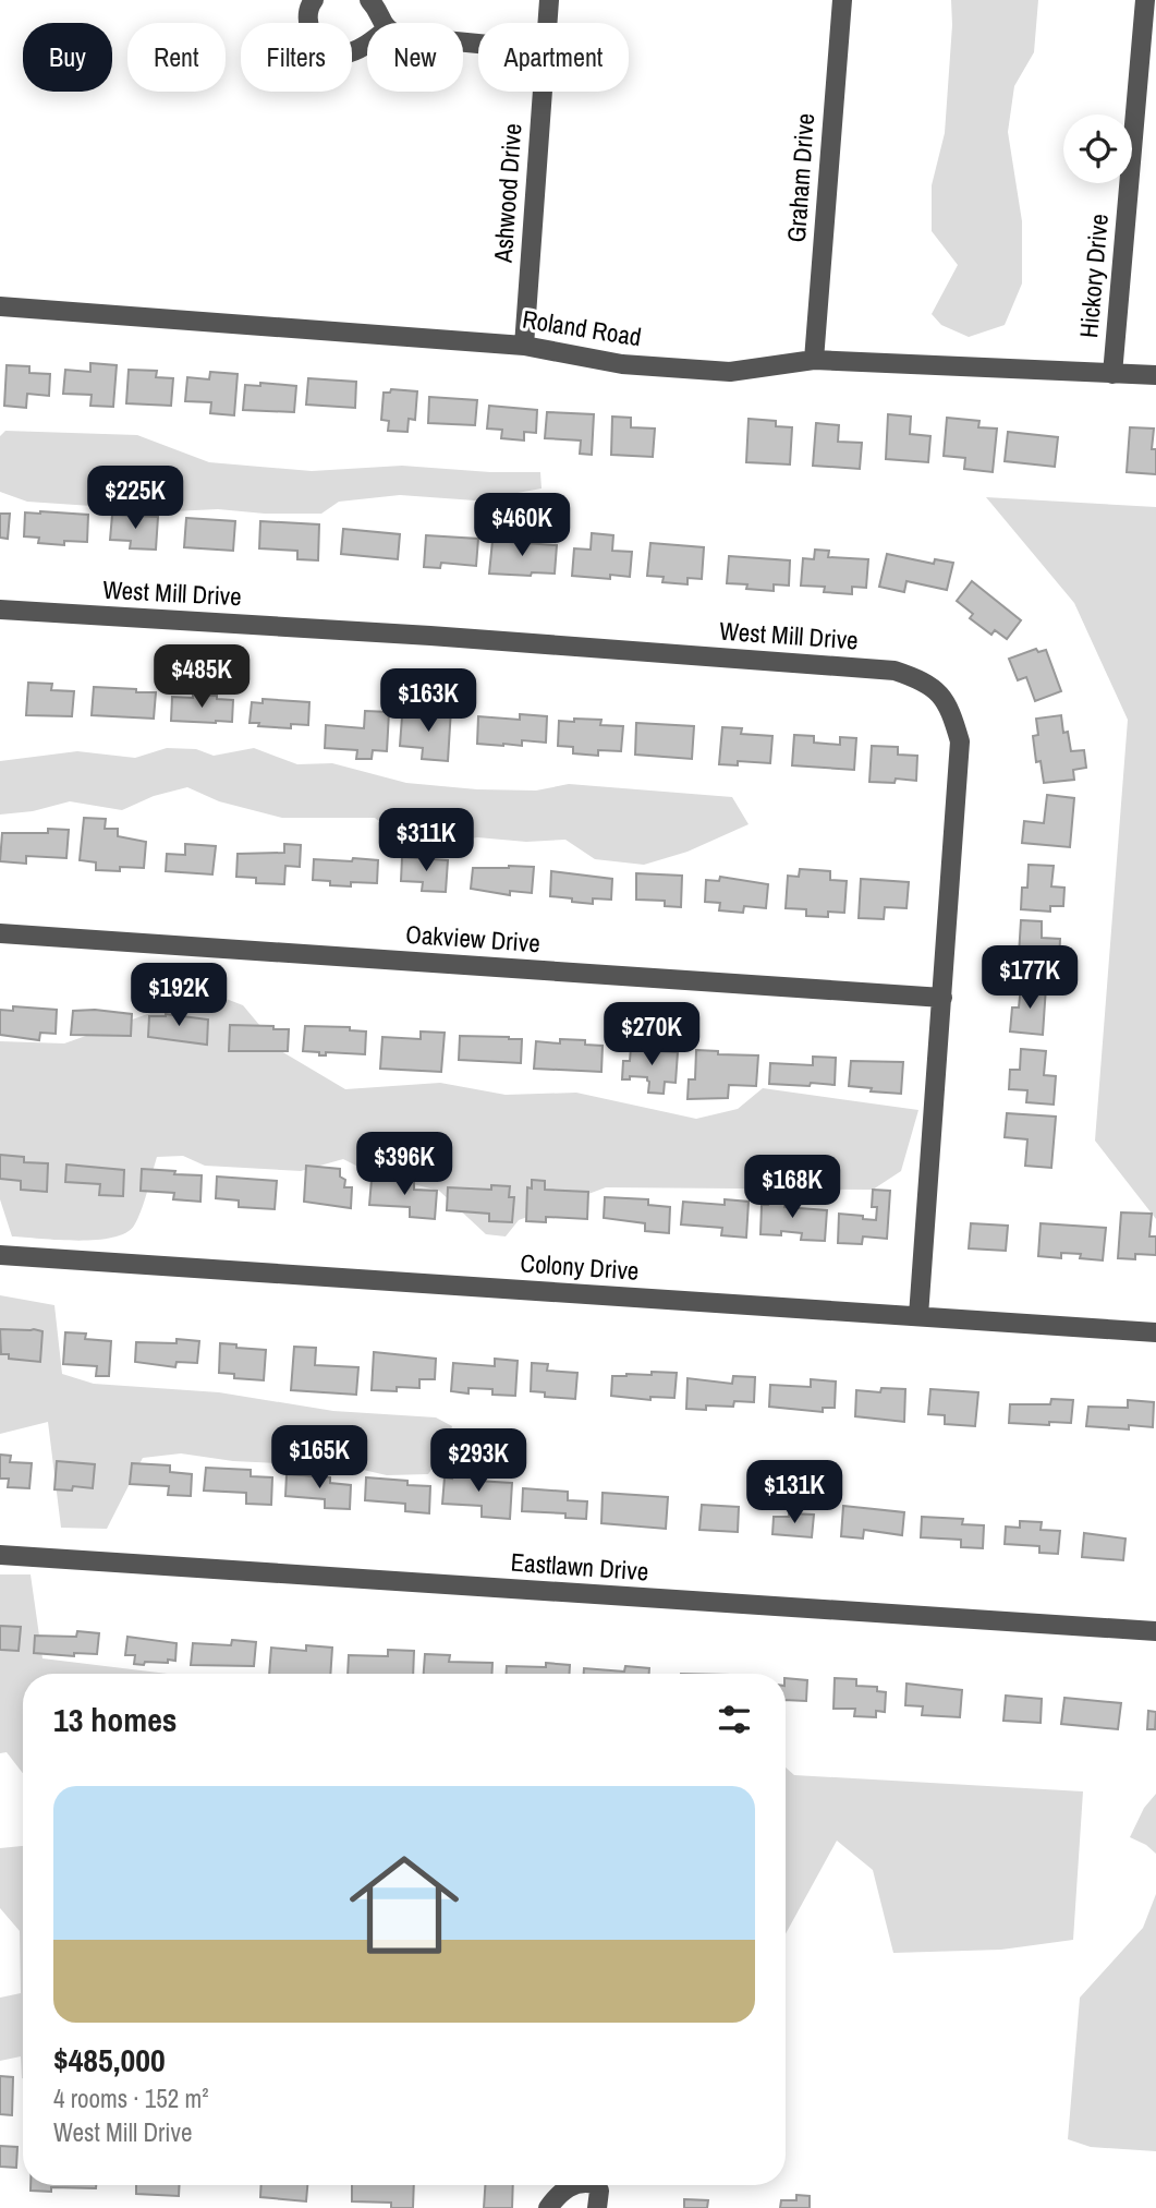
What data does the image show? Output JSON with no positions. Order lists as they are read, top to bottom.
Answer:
{
  "streets": {
    "street": [
      "Graham Drive",
      "Ashwood Drive",
      "Hickory Drive",
      "Roland Road",
      "West Mill Drive",
      "Oakview Drive",
      "Colony Drive",
      "Eastlawn Drive"
    ]
  },
  "crossings": [
    ["Graham Drive", "Roland Road"],
    ["Ashwood Drive", "Roland Road"],
    ["Hickory Drive", "Roland Road"],
    ["West Mill Drive", "Oakview Drive"],
    ["West Mill Drive", "Colony Drive"]
  ],
  "page": {
    "chip": [
      "Buy",
      "Rent",
      "Filters",
      "New",
      "Apartment"
    ],
    "price": [
      "$225K",
      "$460K",
      "$485K",
      "$163K",
      "$311K",
      "$177K",
      "$192K",
      "$270K",
      "$396K",
      "$168K",
      "$165K",
      "$293K",
      "$131K"
    ],
    "heading": "13 homes",
    "list": [
      {
        "name": "$485,000",
        "note": "4 rooms · 152 m² · West Mill Drive"
      }
    ]
  }
}
